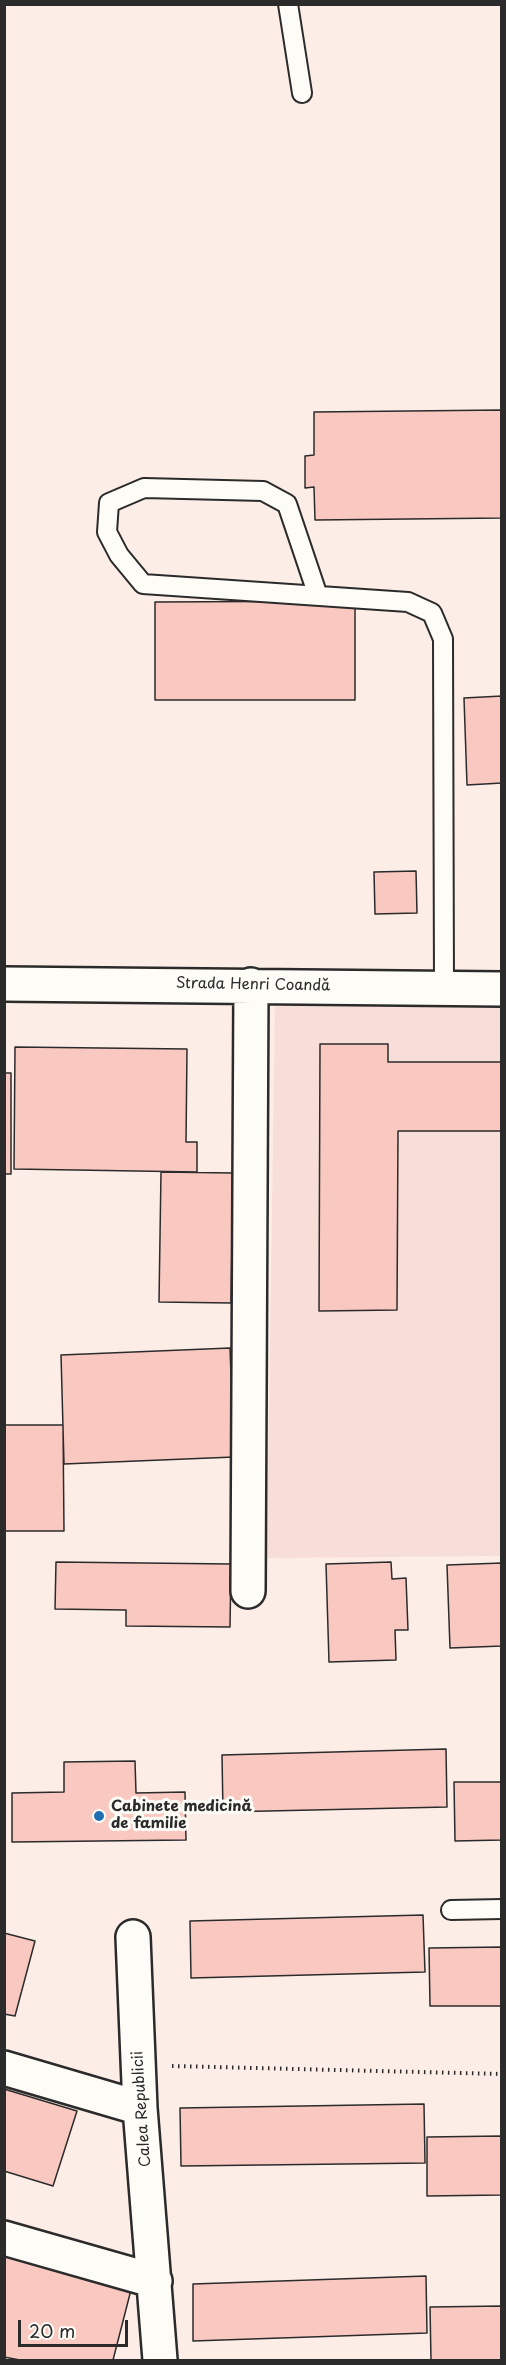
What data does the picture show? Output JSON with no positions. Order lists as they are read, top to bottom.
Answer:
{
  "streets": {
    "street": ["Strada Henri Coandă", "Calea Republicii"]
  },
  "places": ["Cabinete medicină de familie"],
  "scale_bar": "20 m"
}
